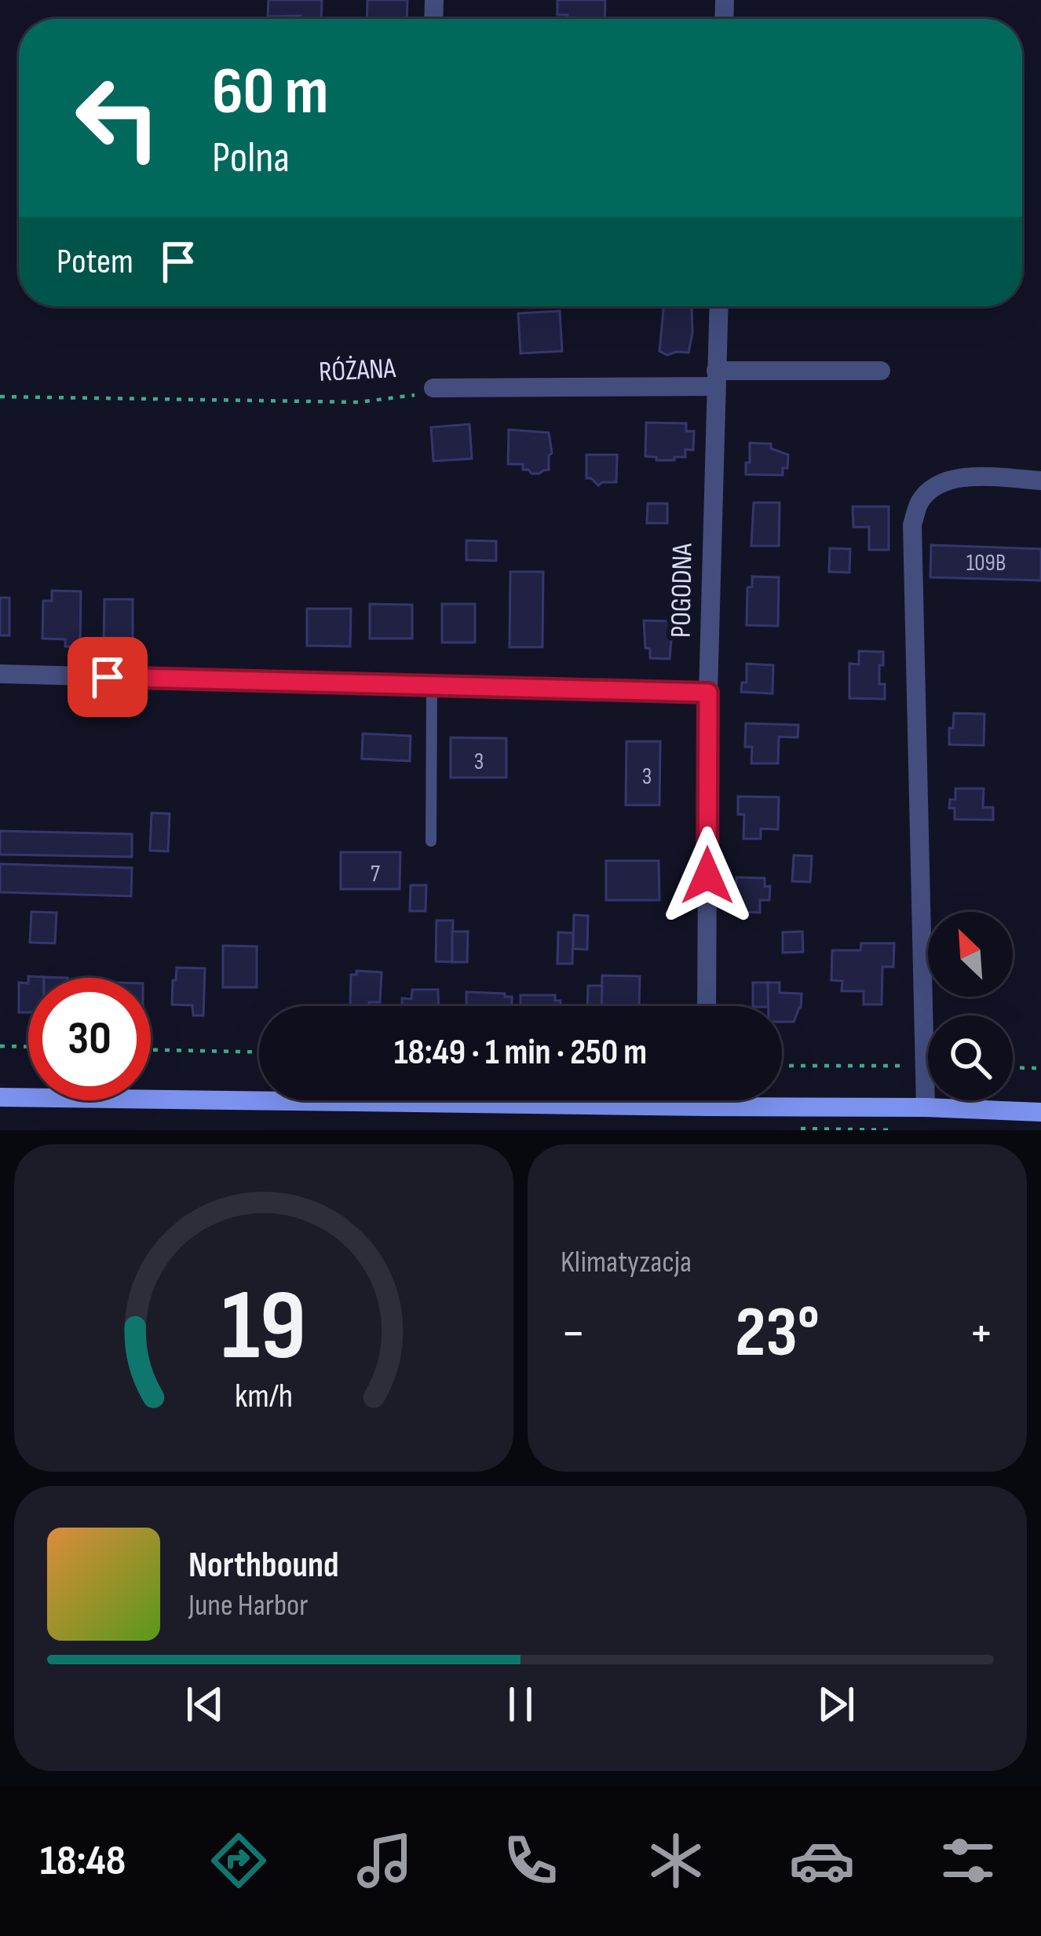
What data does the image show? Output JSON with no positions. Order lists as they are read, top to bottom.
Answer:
{
  "streets": {
    "street": ["RÓŻANA", "POGODNA"]
  },
  "crossings": [
    ["RÓŻANA", "POGODNA"]
  ],
  "house_numbers": [
    "109B",
    "3",
    "3",
    "7"
  ],
  "north": "top left",
  "page": {
    "turn": ["60 m", "Polna"],
    "then": "Potem",
    "limit": "30",
    "trip": "18:49 · 1 min · 250 m",
    "tile": "Klimatyzacja",
    "heat": ["−", "23°", "+"],
    "song": ["Northbound", "June Harbor"],
    "tabs": "18:48",
    "gauge": ["19", "km/h"]
  }
}
